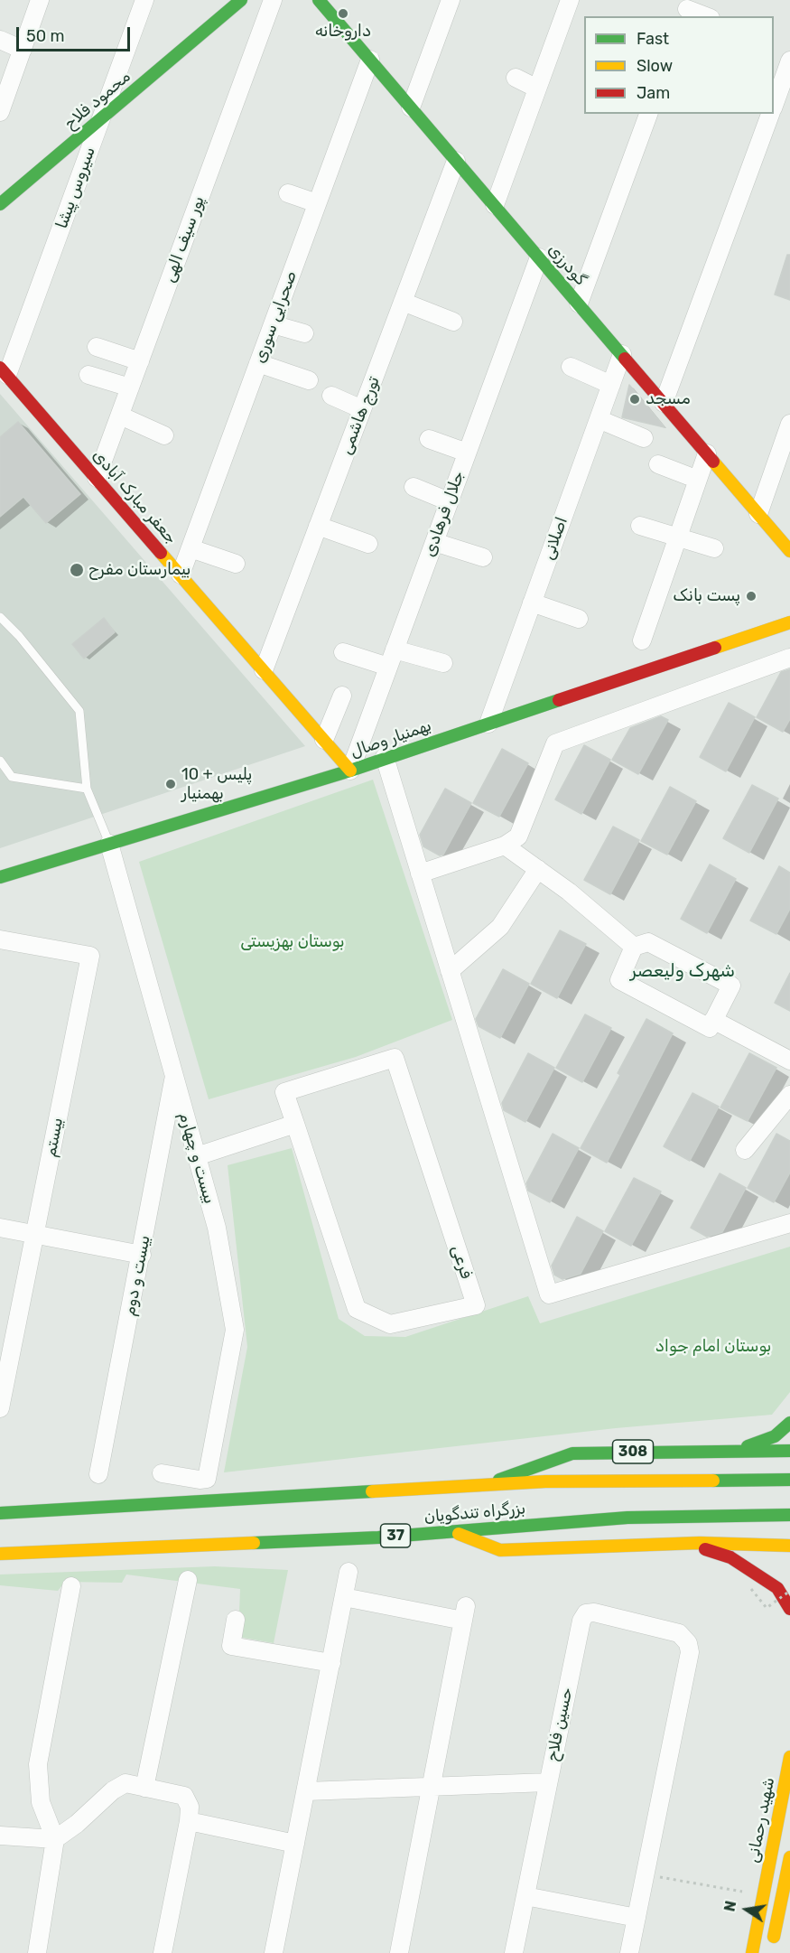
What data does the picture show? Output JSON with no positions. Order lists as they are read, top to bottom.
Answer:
{
  "streets": {
    "main road": [
      "محمود فلاح",
      "گودرزی",
      "جعفر مبارک آبادی",
      "بهمنیار وصال",
      "308",
      "بزرگراه تندگویان",
      "37",
      "شهید رحمانی"
    ],
    "street": [
      "سیروس پیشا",
      "پور سیف الهی",
      "صحرایی سوری",
      "تورج هاشمی",
      "جلال فرهادی",
      "اصلانی",
      "بیستم",
      "بیست و چهارم",
      "فرعی",
      "بیست و دوم",
      "حسین فلاح"
    ]
  },
  "crossings": [
    ["محمود فلاح", "سیروس پیشا"],
    ["سیروس پیشا", "جعفر مبارک آبادی"],
    ["پور سیف الهی", "جعفر مبارک آبادی"],
    ["گودرزی", "صحرایی سوری"],
    ["گودرزی", "تورج هاشمی"],
    ["گودرزی", "جلال فرهادی"],
    ["گودرزی", "اصلانی"],
    ["صحرایی سوری", "جعفر مبارک آبادی"],
    ["تورج هاشمی", "جعفر مبارک آبادی"],
    ["جعفر مبارک آبادی", "جلال فرهادی"],
    ["جعفر مبارک آبادی", "بهمنیار وصال"],
    ["جلال فرهادی", "بهمنیار وصال"],
    ["اصلانی", "بهمنیار وصال"],
    ["بهمنیار وصال", "بیست و چهارم"],
    ["بیست و چهارم", "بیست و دوم"],
    ["308", "بزرگراه تندگویان"]
  ],
  "districts": ["شهرک ولیعصر"],
  "parks": ["بوستان بهزیستی", "بوستان امام جواد"],
  "places": [
    "داروخانه",
    "مسجد",
    "بیمارستان مفرح",
    "پست بانک",
    "پلیس + 10 بهمنیار"
  ],
  "legend": ["Fast", "Slow", "Jam"],
  "scale_bar": "50 m",
  "north": "left"
}
